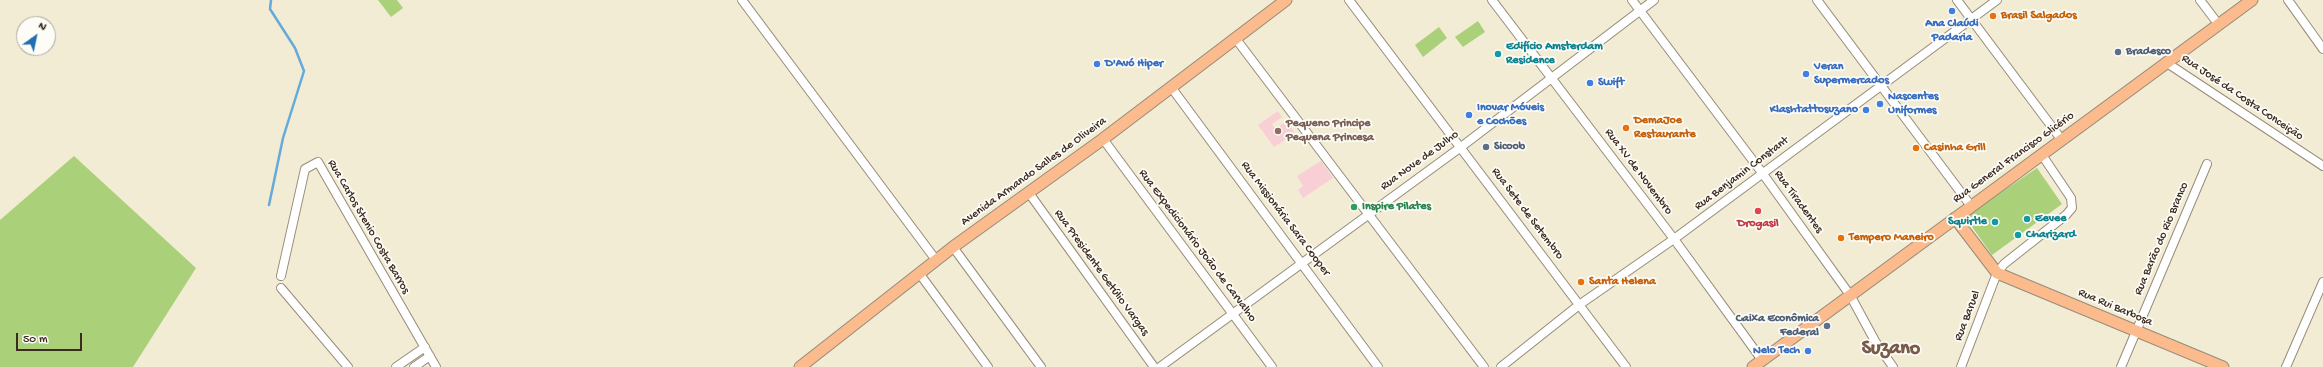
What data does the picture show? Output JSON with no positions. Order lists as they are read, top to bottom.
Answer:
{
  "streets": {
    "main road": ["Rua General Francisco Glicério", "Avenida Armando Salles de Oliveira", "Rua Rui Barbosa"],
    "street": [
      "Rua José da Costa Conceição",
      "Rua Nove de Julho",
      "Rua XV de Novembro",
      "Rua Benjamin Constant",
      "Rua Tiradentes",
      "Rua Sete de Setembro",
      "Rua Missionária Sara Cooper",
      "Rua Carlos Stenio Costa Barros",
      "Rua Barão do Rio Branco",
      "Rua Expedicionário João de Carvalho",
      "Rua Presidente Getúlio Vargas",
      "Rua Baruel"
    ]
  },
  "crossings": [
    ["Rua José da Costa Conceição", "Rua General Francisco Glicério"],
    ["Rua General Francisco Glicério", "Rua XV de Novembro"],
    ["Rua General Francisco Glicério", "Rua Tiradentes"],
    ["Rua Nove de Julho", "Rua XV de Novembro"],
    ["Rua Nove de Julho", "Rua Tiradentes"],
    ["Rua Nove de Julho", "Rua Sete de Setembro"],
    ["Rua Nove de Julho", "Rua Missionária Sara Cooper"],
    ["Rua Nove de Julho", "Rua Expedicionário João de Carvalho"],
    ["Avenida Armando Salles de Oliveira", "Rua Missionária Sara Cooper"],
    ["Avenida Armando Salles de Oliveira", "Rua Expedicionário João de Carvalho"],
    ["Avenida Armando Salles de Oliveira", "Rua Presidente Getúlio Vargas"],
    ["Rua XV de Novembro", "Rua Benjamin Constant"],
    ["Rua Benjamin Constant", "Rua Tiradentes"],
    ["Rua Benjamin Constant", "Rua Sete de Setembro"],
    ["Rua Barão do Rio Branco", "Rua Rui Barbosa"],
    ["Rua Rui Barbosa", "Rua Baruel"]
  ],
  "districts": ["Suzano"],
  "places": [
    "Ana Claúdi Padaria",
    "Brasil Salgados",
    "Bradesco",
    "Edifício Amsterdam Residence",
    "D'Avó Hiper",
    "Veran Supermercados",
    "Swift",
    "Nascentes Uniformes",
    "Klashtattosuzano",
    "Inovar Móveis e Cochões",
    "DemaJoe Restaurante",
    "Pequeno Principe Pequena Princesa",
    "Sicoob",
    "Casinha Grill",
    "Inspire Pilates",
    "Drogasil",
    "Eevee",
    "Squirtle",
    "Charizard",
    "Tempero Maneiro",
    "Santa Helena",
    "Caixa Econômica Federal",
    "Nelo Tech"
  ],
  "scale_bar": "50 m",
  "north": "top right"
}
